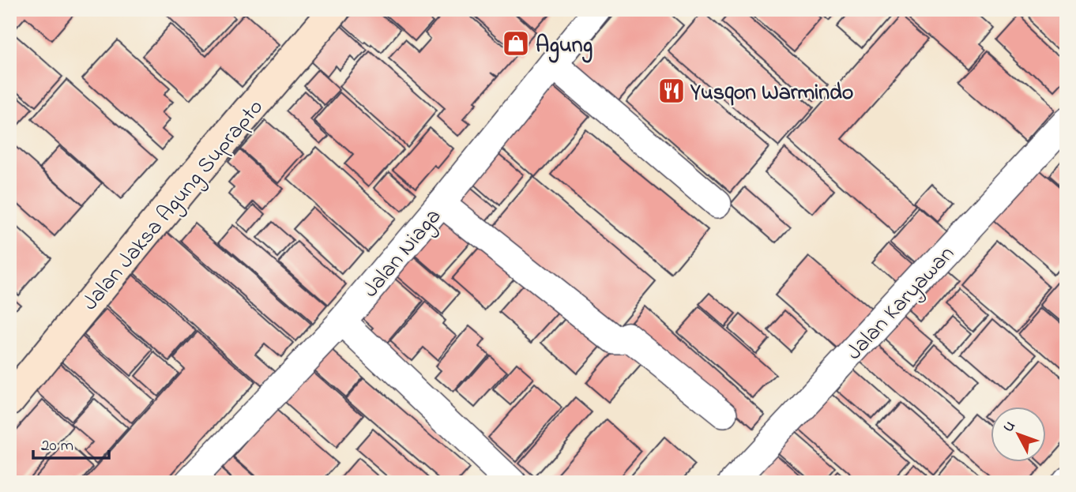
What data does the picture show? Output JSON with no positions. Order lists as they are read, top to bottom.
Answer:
{
  "streets": {
    "street": ["Jalan Jaksa Agung Suprapto", "Jalan Niaga", "Jalan Karyawan"]
  },
  "places": {
    "shop": ["Agung"],
    "restaurant": ["Yusqon Warmindo"]
  },
  "scale_bar": "20 m",
  "north": "top left"
}
